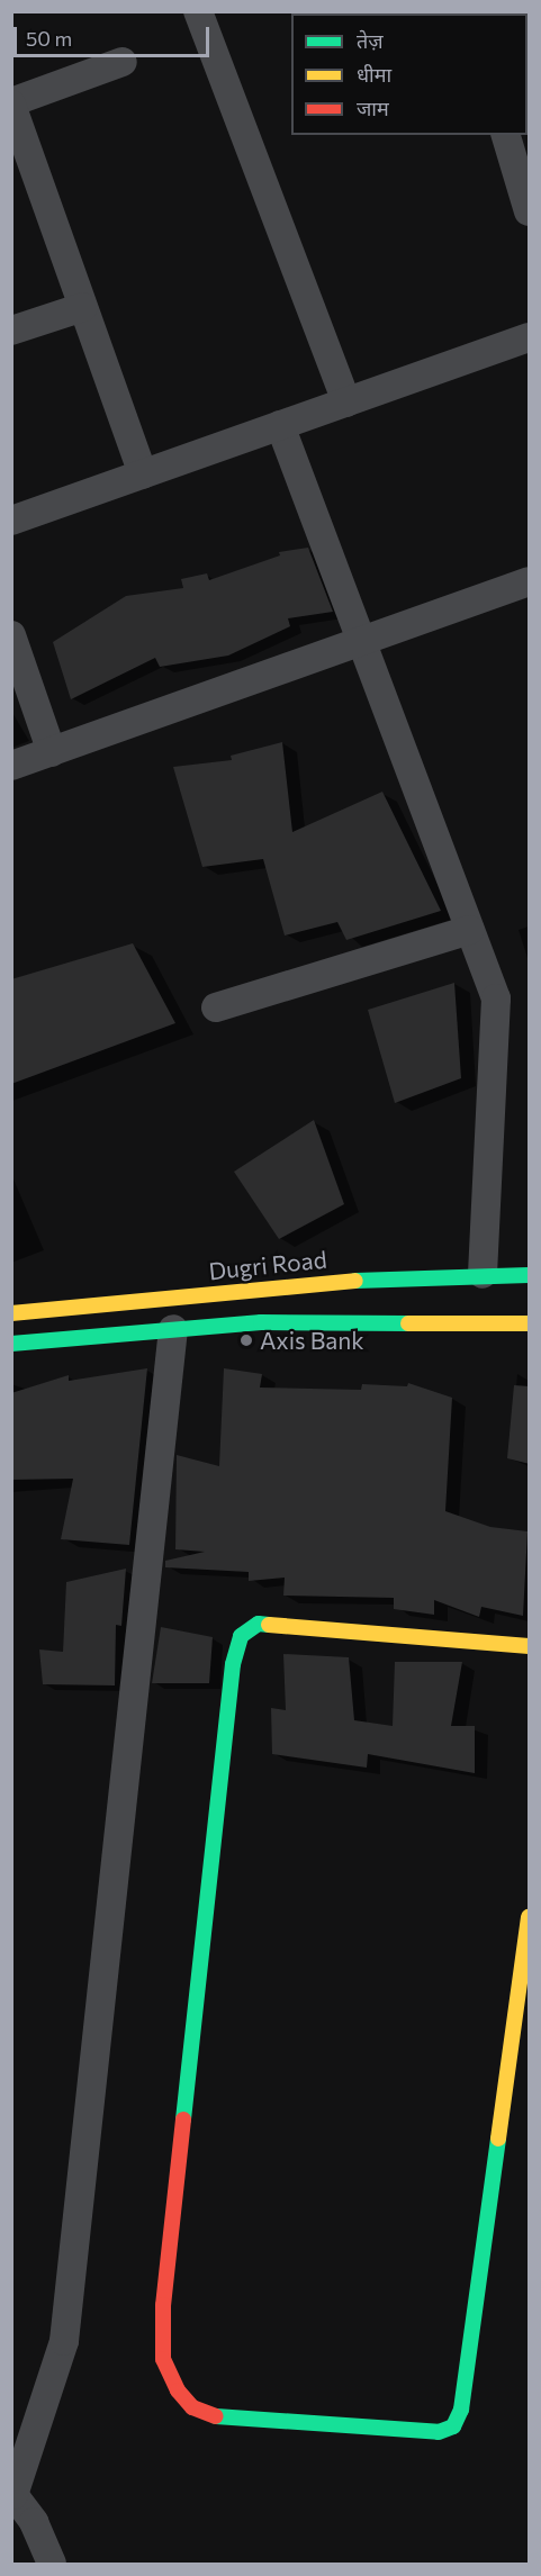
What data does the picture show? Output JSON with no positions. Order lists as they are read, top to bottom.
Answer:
{
  "streets": {
    "street": ["Dugri Road"]
  },
  "places": ["Axis Bank"],
  "legend": ["तेज़", "धीमा", "जाम"],
  "scale_bar": "50 m"
}
